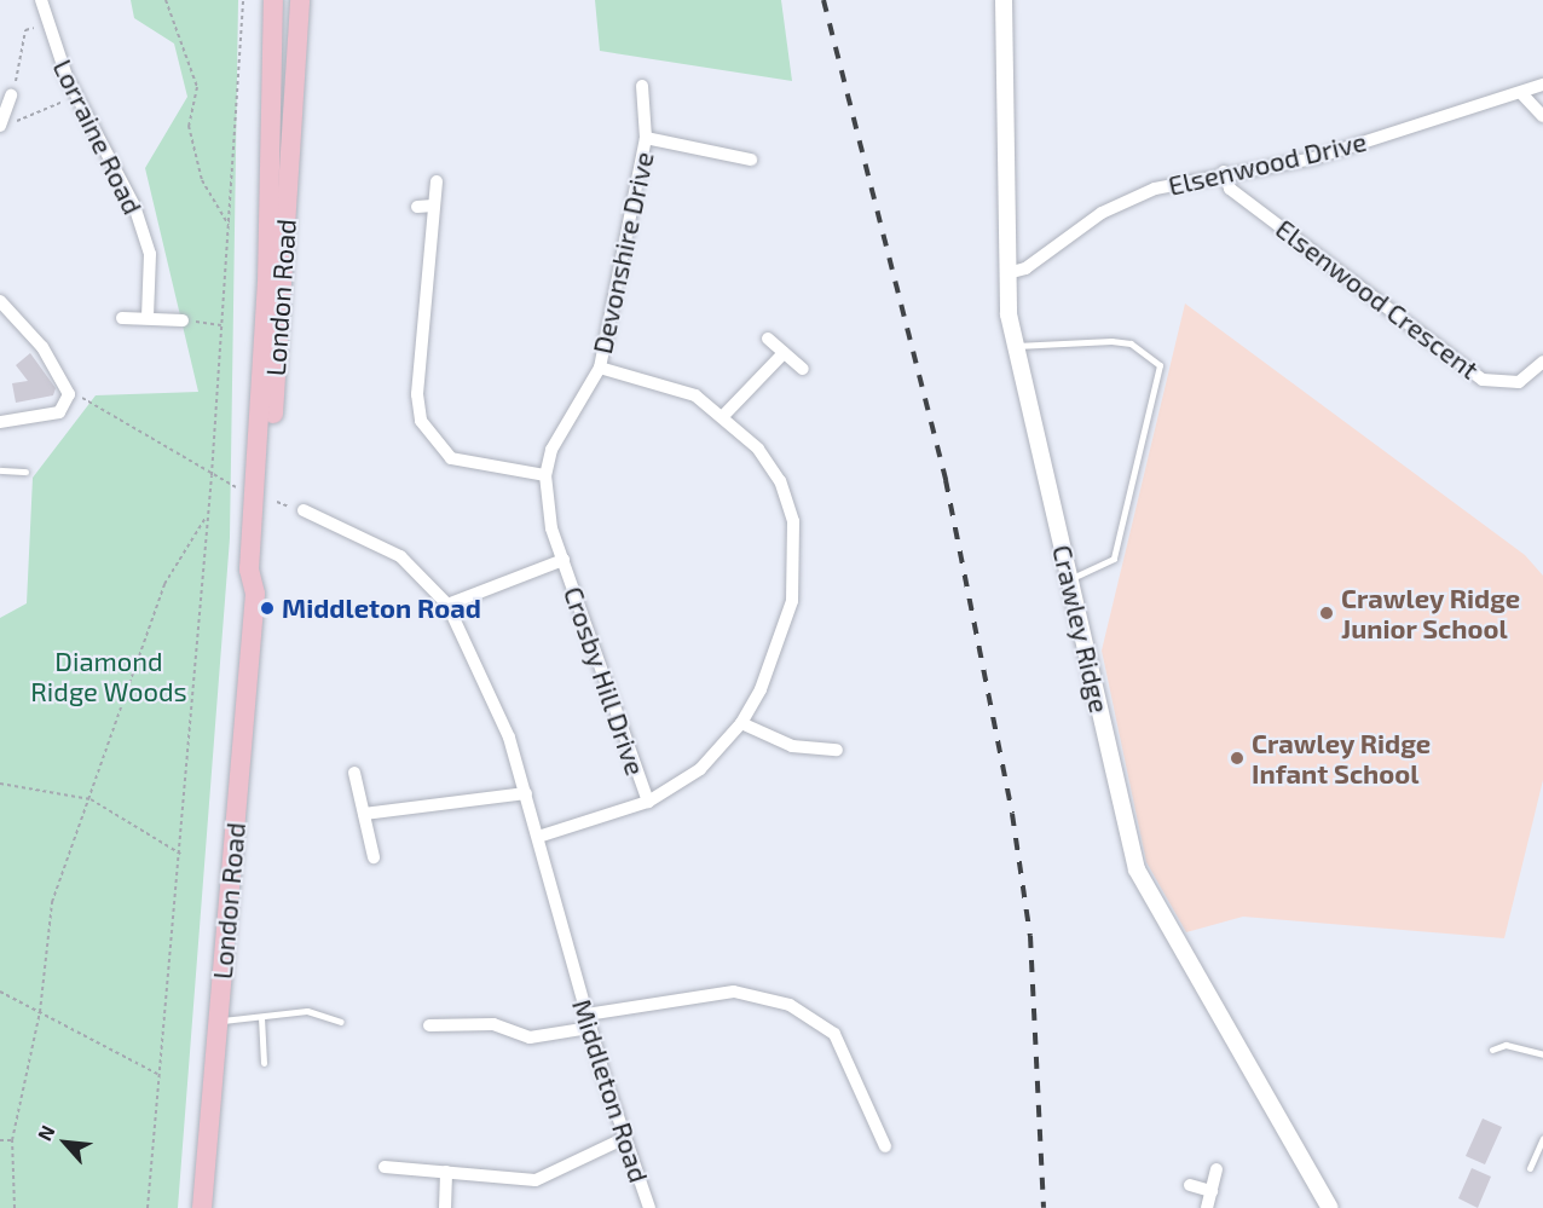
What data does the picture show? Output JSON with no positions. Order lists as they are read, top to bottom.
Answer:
{
  "streets": {
    "main road": ["London Road"],
    "street": [
      "Lorraine Road",
      "Elsenwood Drive",
      "Devonshire Drive",
      "Elsenwood Crescent",
      "Crawley Ridge",
      "Crosby Hill Drive",
      "Middleton Road"
    ]
  },
  "crossings": [
    ["Elsenwood Drive", "Elsenwood Crescent"],
    ["Elsenwood Drive", "Crawley Ridge"],
    ["Devonshire Drive", "Crosby Hill Drive"],
    ["Crosby Hill Drive", "Middleton Road"]
  ],
  "parks": ["Diamond Ridge Woods"],
  "places": ["Middleton Road", "Crawley Ridge Junior School", "Crawley Ridge Infant School"],
  "north": "top left"
}
